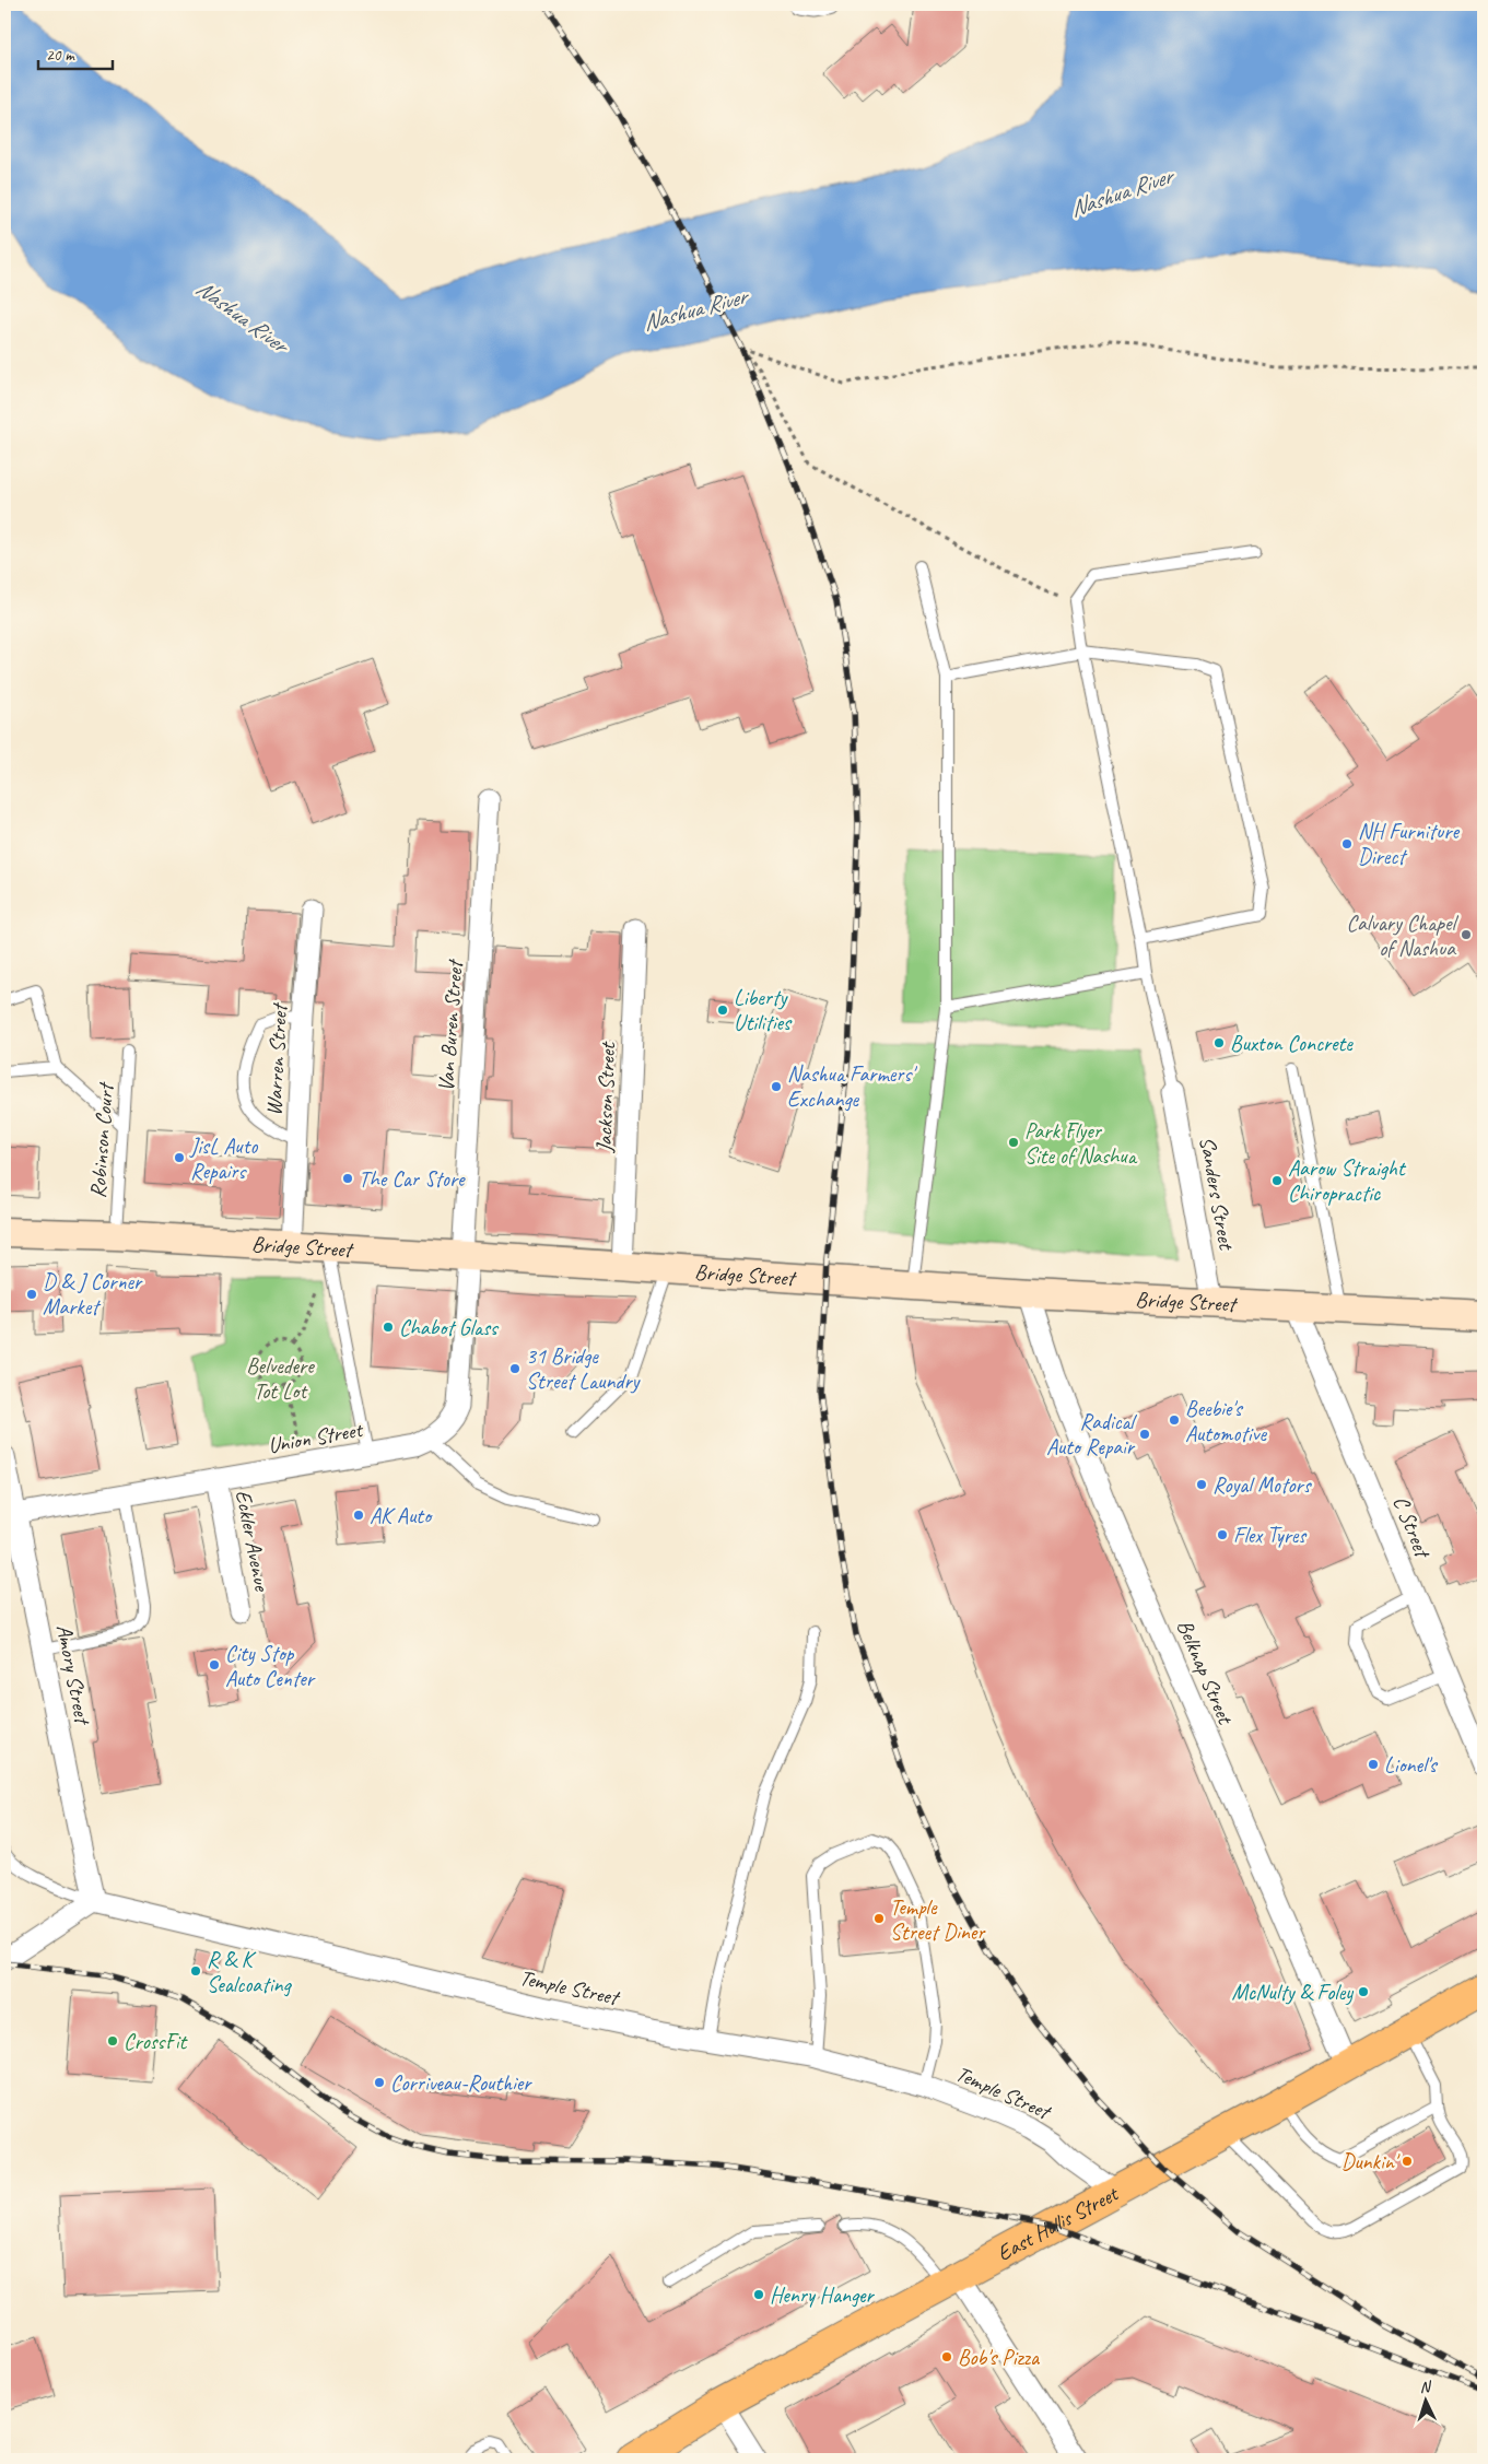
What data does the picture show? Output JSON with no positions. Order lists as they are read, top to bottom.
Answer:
{
  "streets": {
    "main road": ["East Hollis Street"],
    "street": [
      "Van Buren Street",
      "Warren Street",
      "Jackson Street",
      "Sanders Street",
      "Bridge Street",
      "Union Street",
      "C Street",
      "Eckler Avenue",
      "Belknap Street",
      "Amory Street",
      "Temple Street"
    ],
    "lane": ["Robinson Court"]
  },
  "crossings": [
    ["Van Buren Street", "Bridge Street"],
    ["Van Buren Street", "Union Street"],
    ["Warren Street", "Bridge Street"],
    ["Jackson Street", "Bridge Street"],
    ["Robinson Court", "Bridge Street"],
    ["Sanders Street", "Bridge Street"],
    ["Bridge Street", "Union Street"],
    ["Bridge Street", "C Street"],
    ["Bridge Street", "Belknap Street"],
    ["Union Street", "Eckler Avenue"],
    ["Union Street", "Amory Street"],
    ["Belknap Street", "East Hollis Street"],
    ["Amory Street", "Temple Street"],
    ["Temple Street", "East Hollis Street"]
  ],
  "water": ["Nashua River"],
  "parks": ["Belvedere Tot Lot"],
  "places": [
    "NH Furniture Direct",
    "Calvary Chapel of Nashua",
    "Liberty Utilities",
    "Buxton Concrete",
    "Nashua Farmers' Exchange",
    "Park Flyer Site of Nashua",
    "JisL Auto Repairs",
    "The Car Store",
    "Aarow Straight Chiropractic",
    "D & J Corner Market",
    "Chabot Glass",
    "31 Bridge Street Laundry",
    "Beebie's Automotive",
    "Radical Auto Repair",
    "Royal Motors",
    "AK Auto",
    "Flex Tyres",
    "City Stop Auto Center",
    "Lionel's",
    "Temple Street Diner",
    "R & K Sealcoating",
    "McNulty & Foley",
    "CrossFit",
    "Corriveau-Routhier",
    "Dunkin'",
    "Henry Hanger",
    "Bob's Pizza"
  ],
  "scale_bar": "20 m",
  "north": "top"
}
